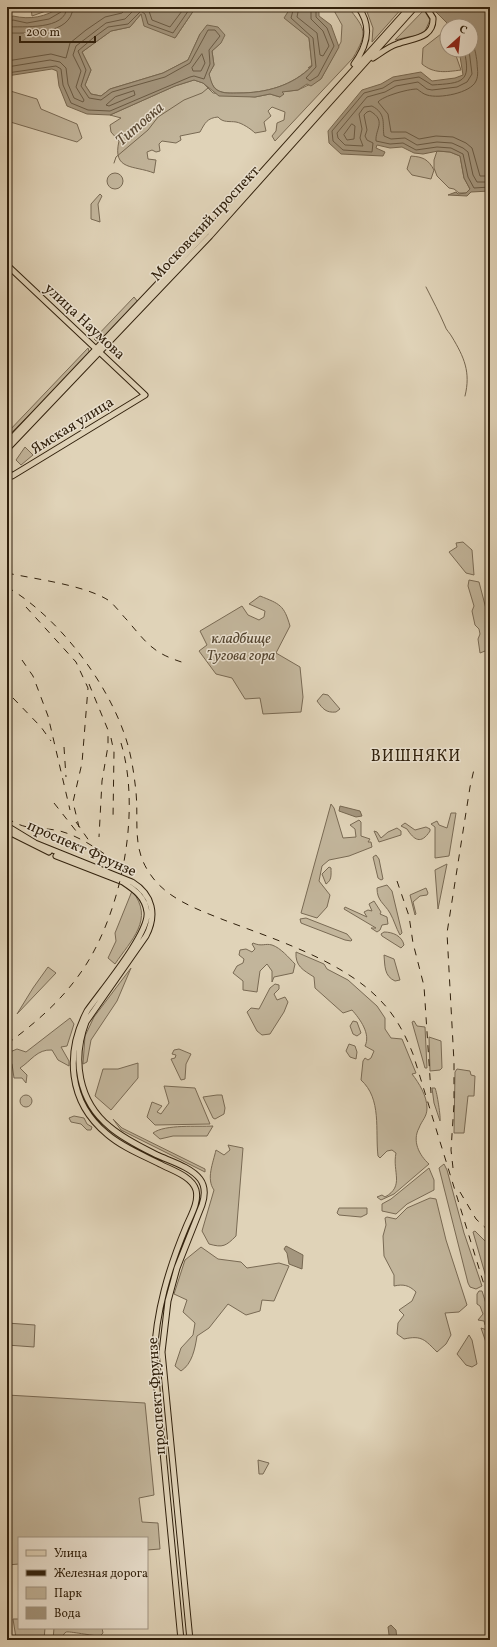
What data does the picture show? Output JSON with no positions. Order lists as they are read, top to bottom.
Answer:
{
  "streets": {
    "main road": [
      "Московский проспект",
      "улица Наумова",
      "Ямская улица",
      "проспект Фрунзе"
    ]
  },
  "crossings": [
    ["Московский проспект", "улица Наумова"],
    ["улица Наумова", "Ямская улица"]
  ],
  "districts": ["ВИШНЯКИ"],
  "water": ["Титовка"],
  "parks": ["кладбище Тугова гора"],
  "legend": [
    "Улица",
    "Железная дорога",
    "Парк",
    "Вода"
  ],
  "scale_bar": "200 m",
  "north": "top right"
}
